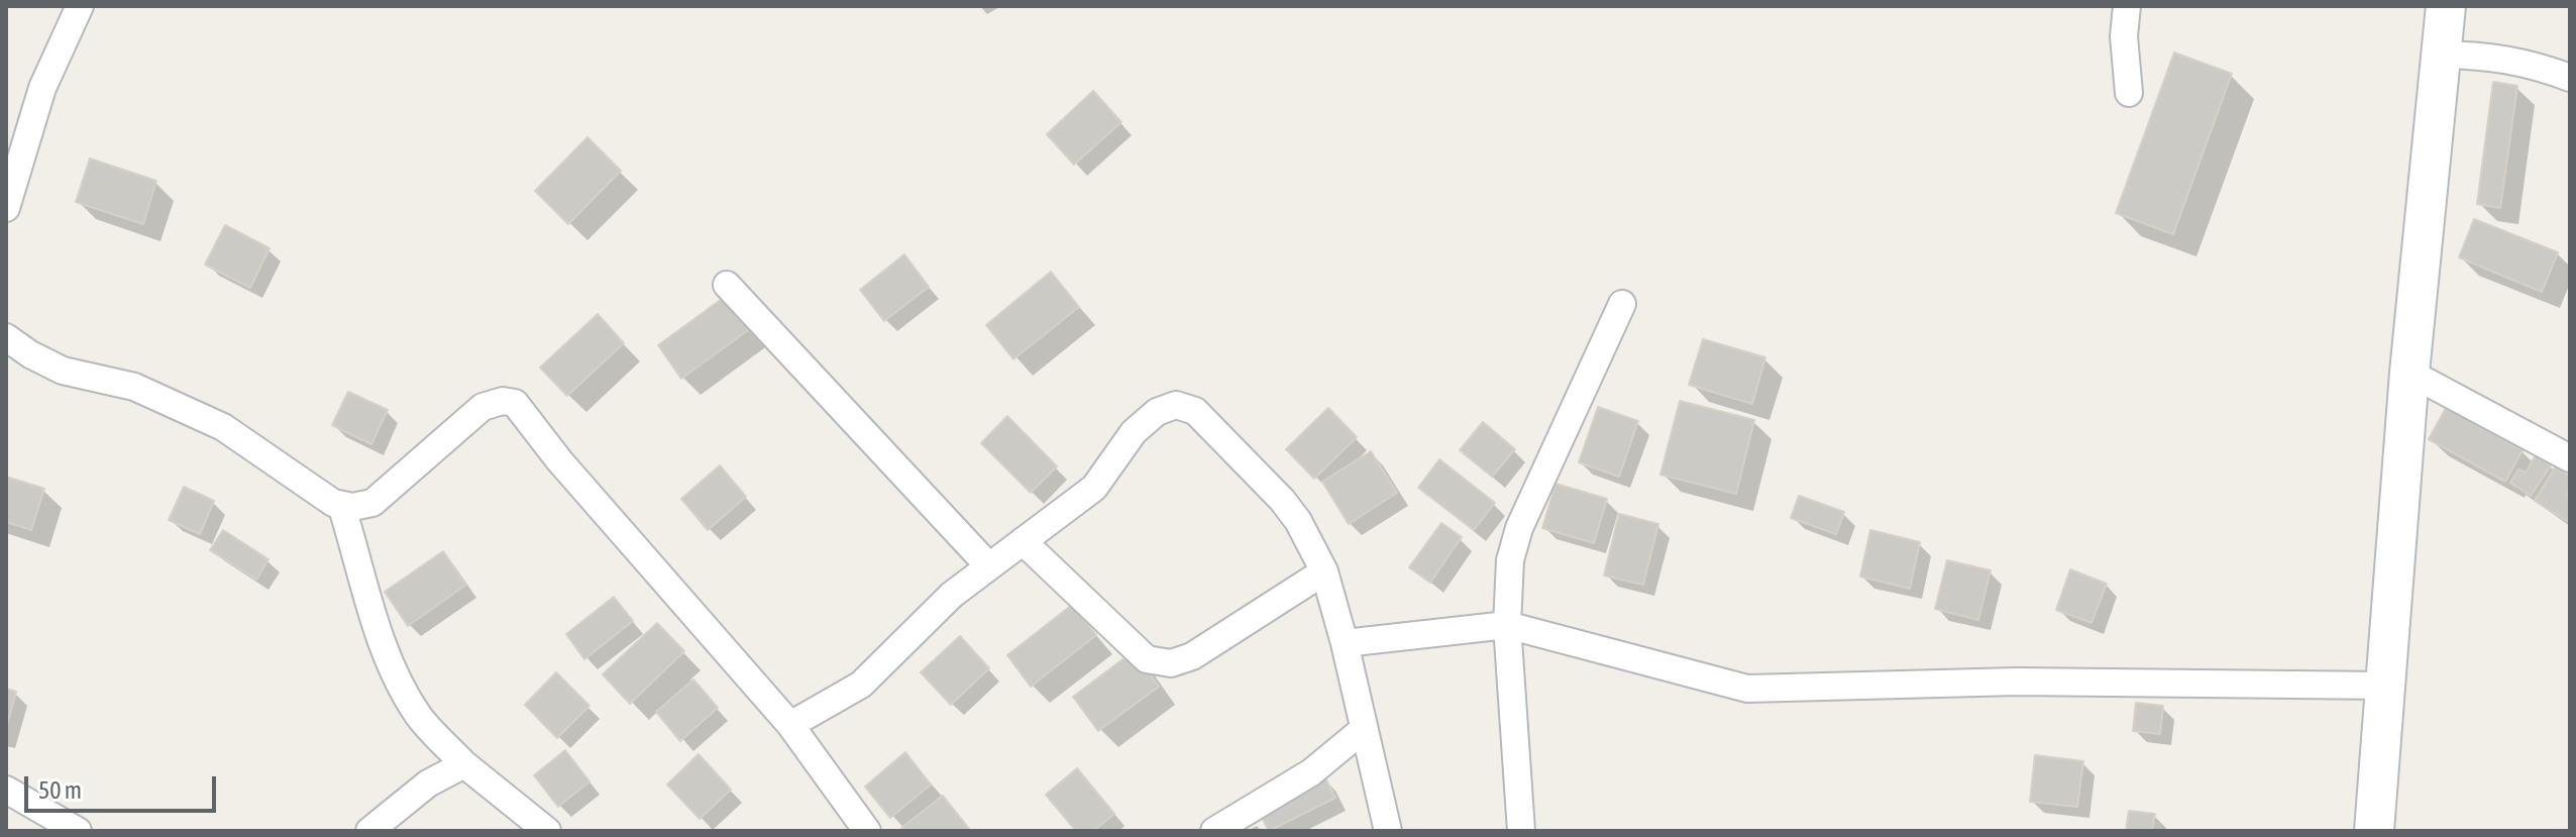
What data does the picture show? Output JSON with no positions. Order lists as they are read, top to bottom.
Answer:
{
  "scale_bar": "50 m"
}
